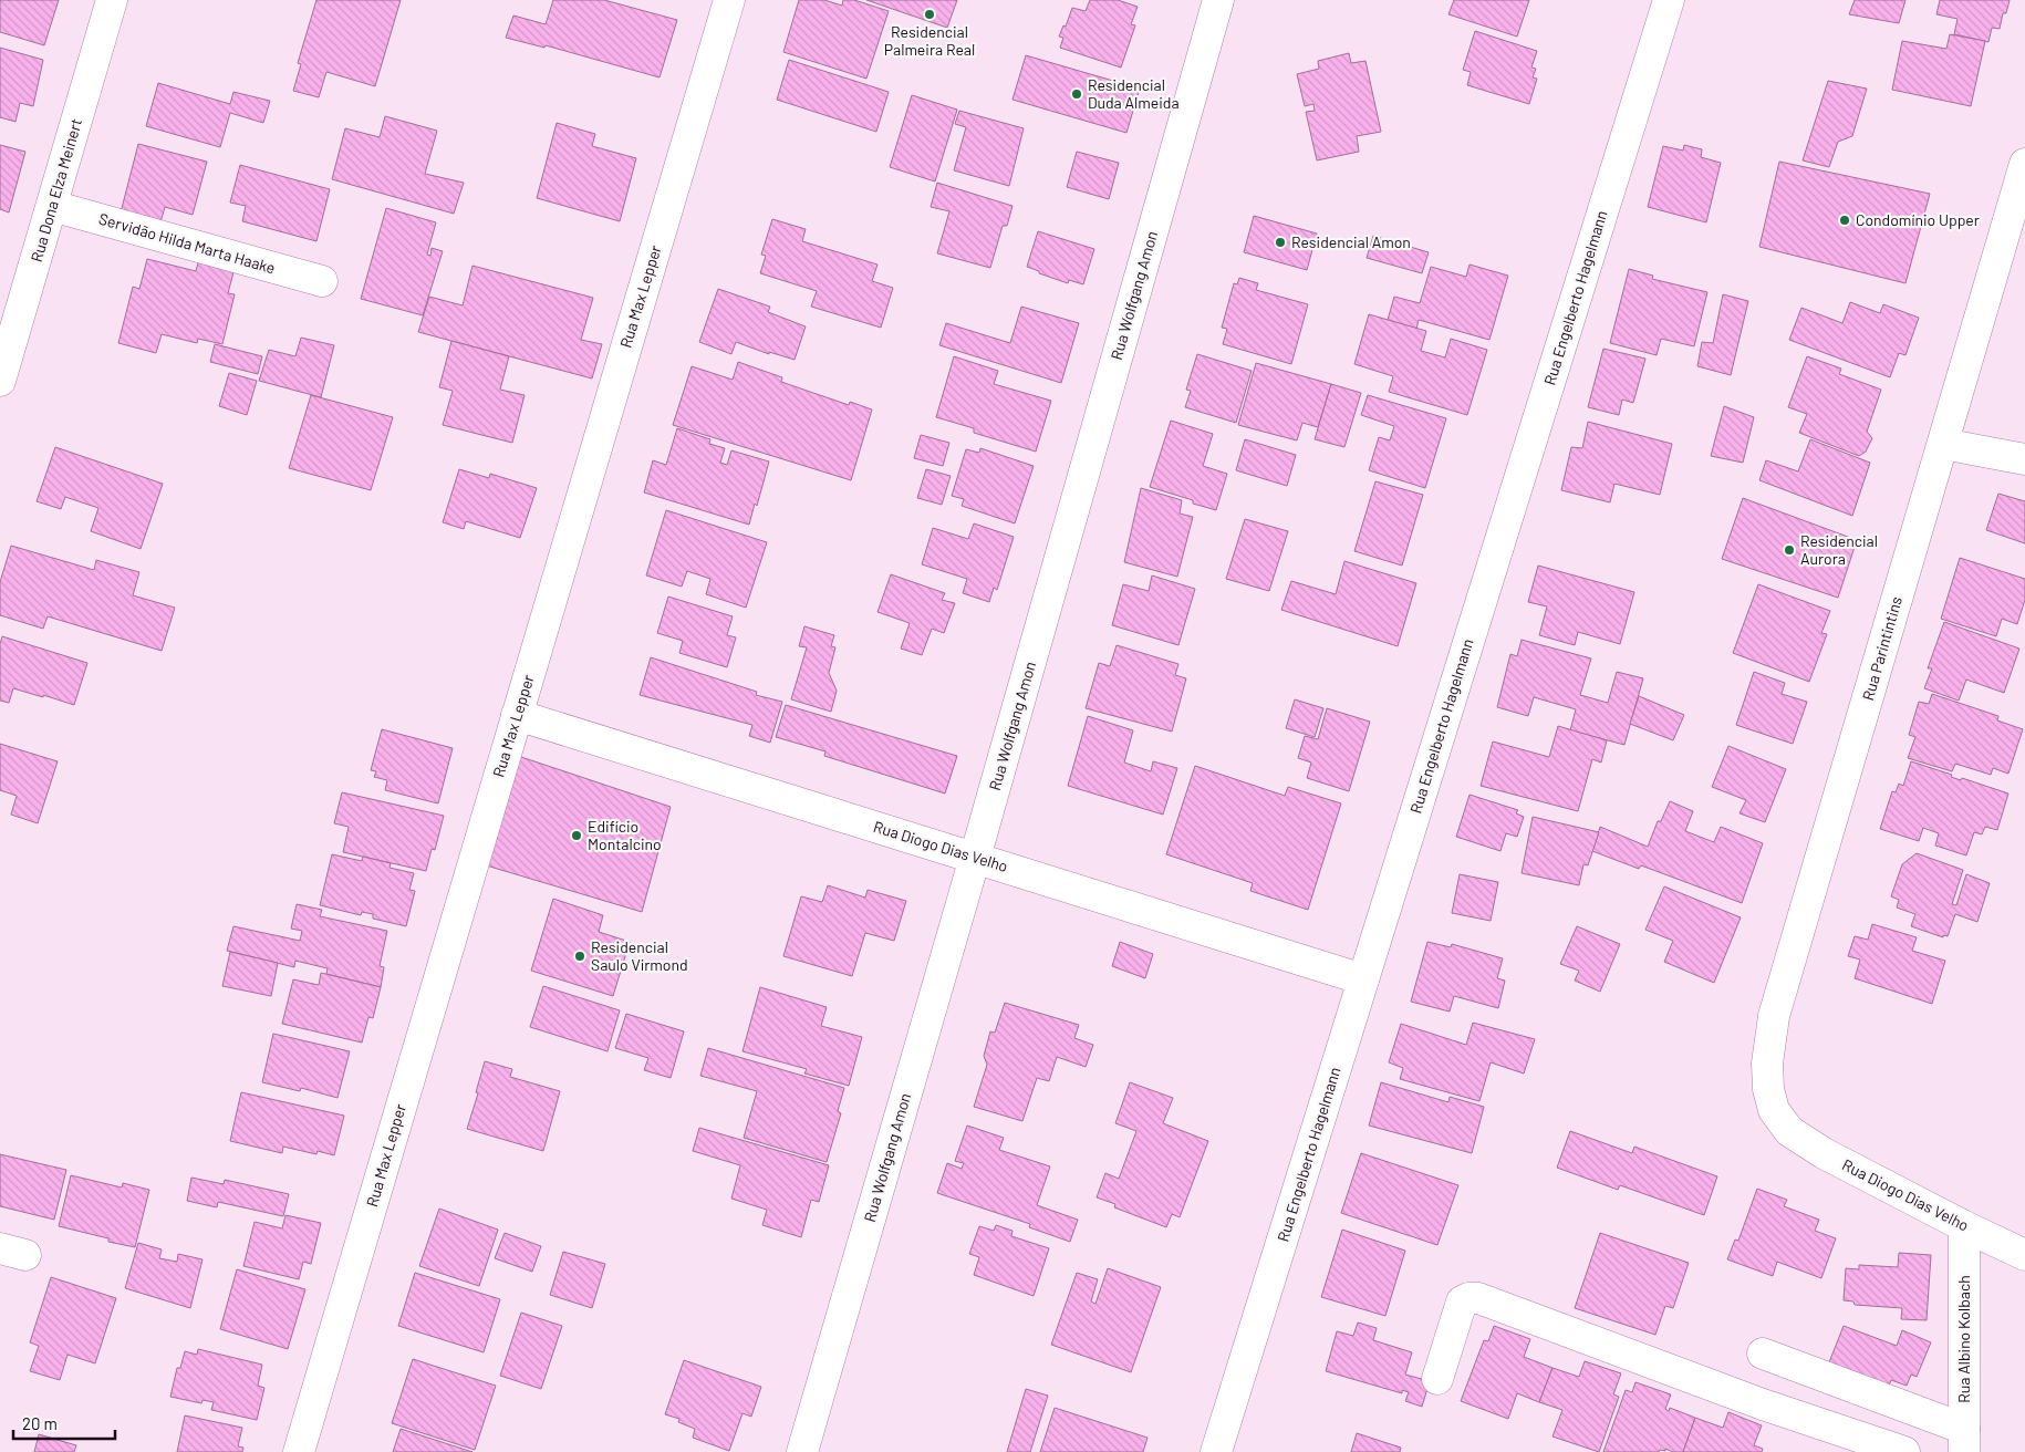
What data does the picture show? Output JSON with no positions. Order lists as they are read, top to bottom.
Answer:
{
  "streets": {
    "street": [
      "Rua Dona Elza Meinert",
      "Servidão Hilda Marta Haake",
      "Rua Wolfgang Amon",
      "Rua Max Lepper",
      "Rua Engelberto Hagelmann",
      "Rua Parintintins",
      "Rua Diogo Dias Velho",
      "Rua Albino Kolbach"
    ]
  },
  "crossings": [
    ["Rua Dona Elza Meinert", "Servidão Hilda Marta Haake"],
    ["Rua Wolfgang Amon", "Rua Diogo Dias Velho"],
    ["Rua Max Lepper", "Rua Diogo Dias Velho"],
    ["Rua Engelberto Hagelmann", "Rua Diogo Dias Velho"],
    ["Rua Parintintins", "Rua Diogo Dias Velho"],
    ["Rua Diogo Dias Velho", "Rua Albino Kolbach"]
  ],
  "places": [
    "Residencial Palmeira Real",
    "Residencial Duda Almeida",
    "Condomínio Upper",
    "Residencial Amon",
    "Residencial Aurora",
    "Edifício Montalcino",
    "Residencial Saulo Virmond"
  ],
  "scale_bar": "20 m"
}
